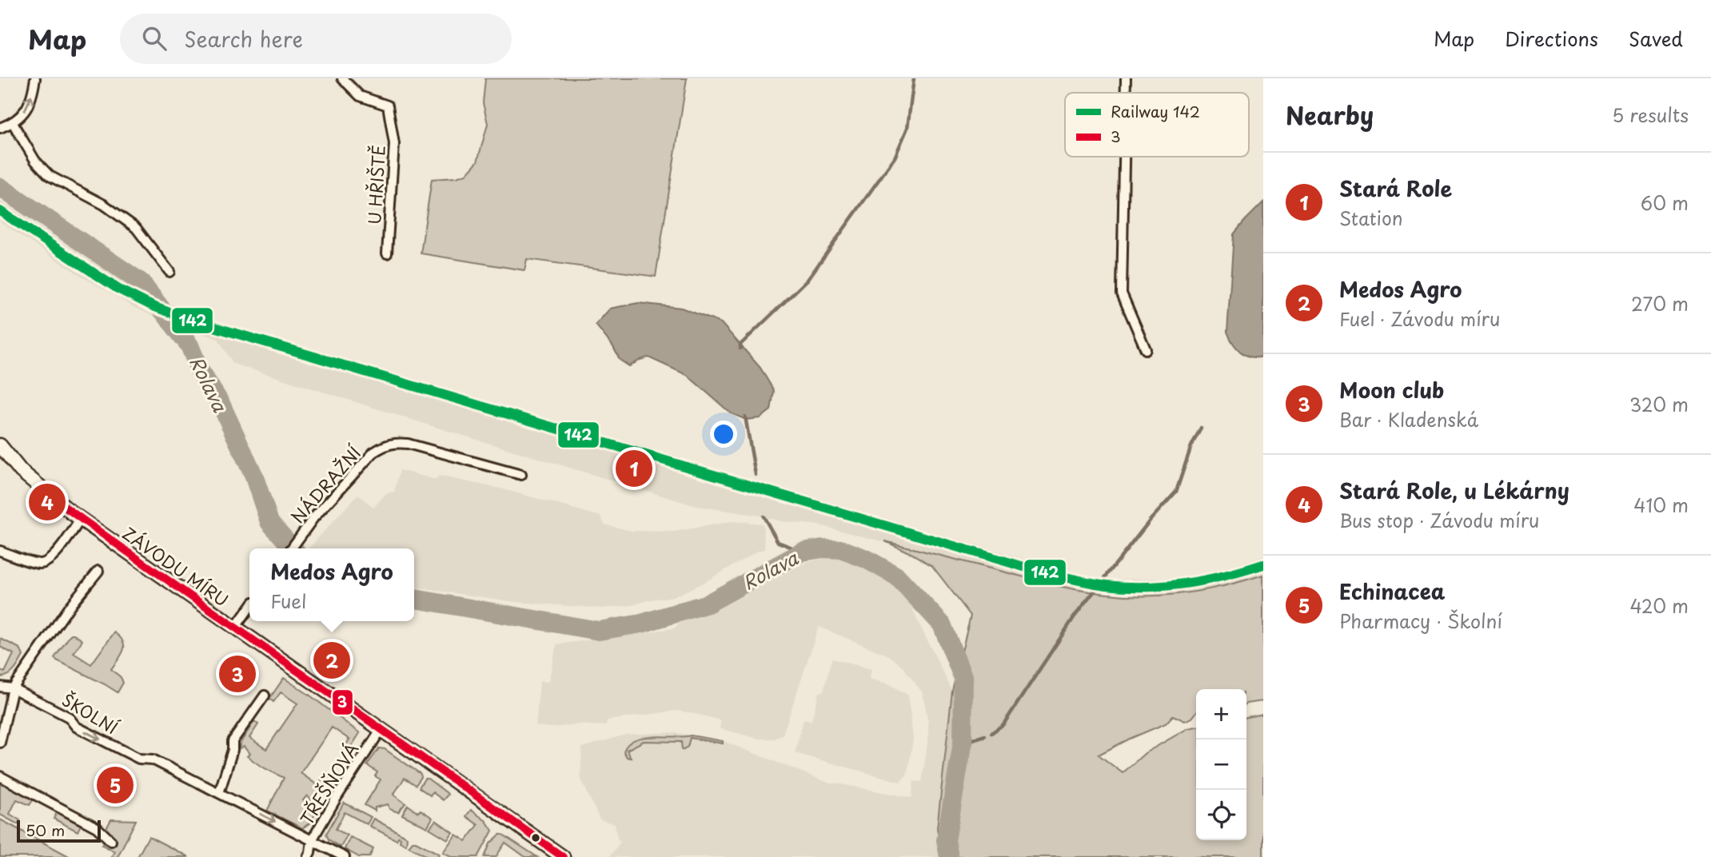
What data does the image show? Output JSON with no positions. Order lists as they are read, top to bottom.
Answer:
{
  "streets": {
    "main road": ["ZÁVODU MÍRU"],
    "street": [
      "U HŘIŠTĚ",
      "NÁDRAŽNÍ",
      "ŠKOLNÍ",
      "TŘEŠŇOVÁ"
    ]
  },
  "crossings": [
    ["ZÁVODU MÍRU", "TŘEŠŇOVÁ"],
    ["ŠKOLNÍ", "TŘEŠŇOVÁ"]
  ],
  "one_way": ["ŠKOLNÍ"],
  "water": ["Rolava"],
  "lines": ["rail line 142", "transit line 3"],
  "legend": ["Railway 142", "3"],
  "scale_bar": "50 m",
  "page": {
    "header": "Map",
    "search": "Search here",
    "nav": ["Map", "Directions", "Saved"],
    "heading": ["Nearby", "5 results"],
    "list": [
      {
        "mark": "1",
        "name": "Stará Role",
        "note": "Station",
        "value": "60 m"
      },
      {
        "mark": "2",
        "name": "Medos Agro",
        "note": "Fuel · Závodu míru",
        "value": "270 m"
      },
      {
        "mark": "3",
        "name": "Moon club",
        "note": "Bar · Kladenská",
        "value": "320 m"
      },
      {
        "mark": "4",
        "name": "Stará Role, u Lékárny",
        "note": "Bus stop · Závodu míru",
        "value": "410 m"
      },
      {
        "mark": "5",
        "name": "Echinacea",
        "note": "Pharmacy · Školní",
        "value": "420 m"
      }
    ],
    "pins": [
      "1",
      "4",
      "2",
      "3",
      "5"
    ],
    "popup": ["Medos Agro", "Fuel"],
    "map_buttons": ["+", "−"],
    "scale": "50 m"
  }
}
